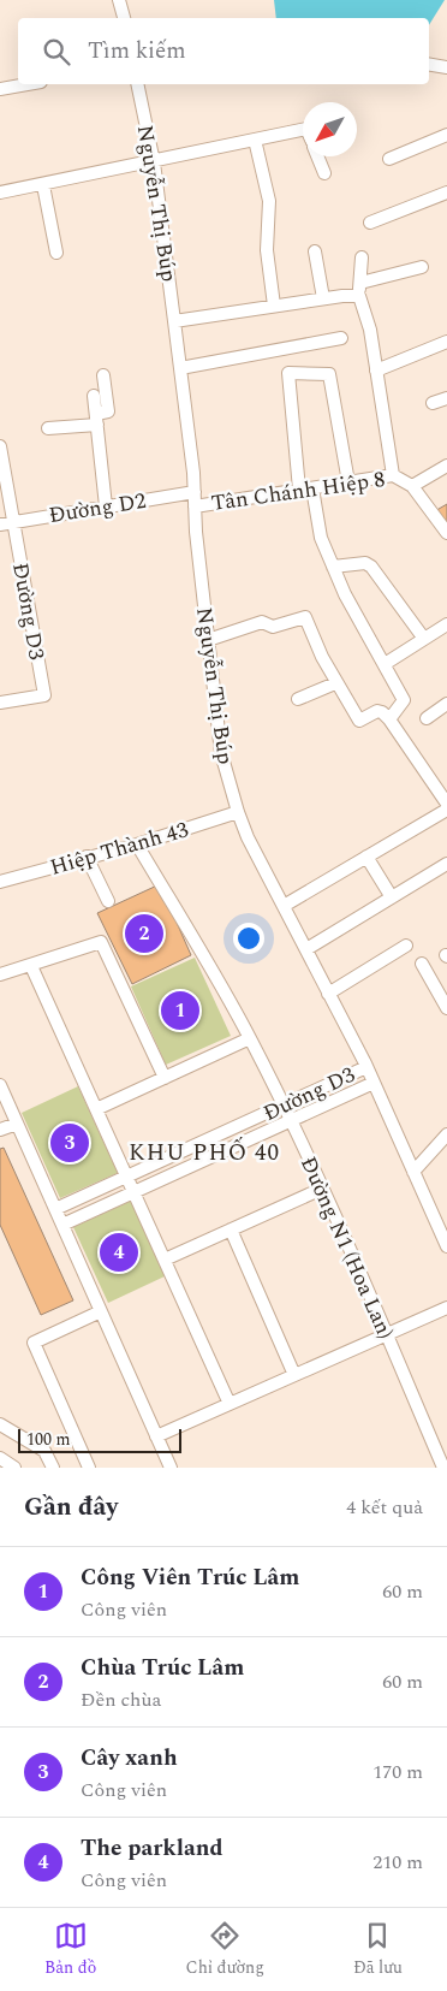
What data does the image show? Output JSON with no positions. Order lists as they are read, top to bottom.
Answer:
{
  "streets": {
    "street": [
      "Nguyễn Thị Búp",
      "Tân Chánh Hiệp 8",
      "Đường D2",
      "Đường D3",
      "Hiệp Thành 43",
      "Đường N1 (Hoa Lan)"
    ]
  },
  "crossings": [
    ["Nguyễn Thị Búp", "Tân Chánh Hiệp 8"],
    ["Nguyễn Thị Búp", "Đường D2"],
    ["Nguyễn Thị Búp", "Đường D3"],
    ["Nguyễn Thị Búp", "Hiệp Thành 43"],
    ["Đường D2", "Đường D3"],
    ["Đường D3", "Đường N1 (Hoa Lan)"],
    ["Hiệp Thành 43", "Đường N1 (Hoa Lan)"]
  ],
  "districts": ["KHU PHỐ 40"],
  "scale_bar": "100 m",
  "north": "bottom left",
  "page": {
    "search": "Tìm kiếm",
    "pins": [
      "2",
      "1",
      "3",
      "4"
    ],
    "scale": "100 m",
    "heading": ["Gần đây", "4 kết quả"],
    "list": [
      {
        "mark": "1",
        "name": "Công Viên Trúc Lâm",
        "note": "Công viên",
        "value": "60 m"
      },
      {
        "mark": "2",
        "name": "Chùa Trúc Lâm",
        "note": "Đền chùa",
        "value": "60 m"
      },
      {
        "mark": "3",
        "name": "Cây xanh",
        "note": "Công viên",
        "value": "170 m"
      },
      {
        "mark": "4",
        "name": "The parkland",
        "note": "Công viên",
        "value": "210 m"
      }
    ],
    "nav": ["Bản đồ", "Chỉ đường", "Đã lưu"]
  }
}
